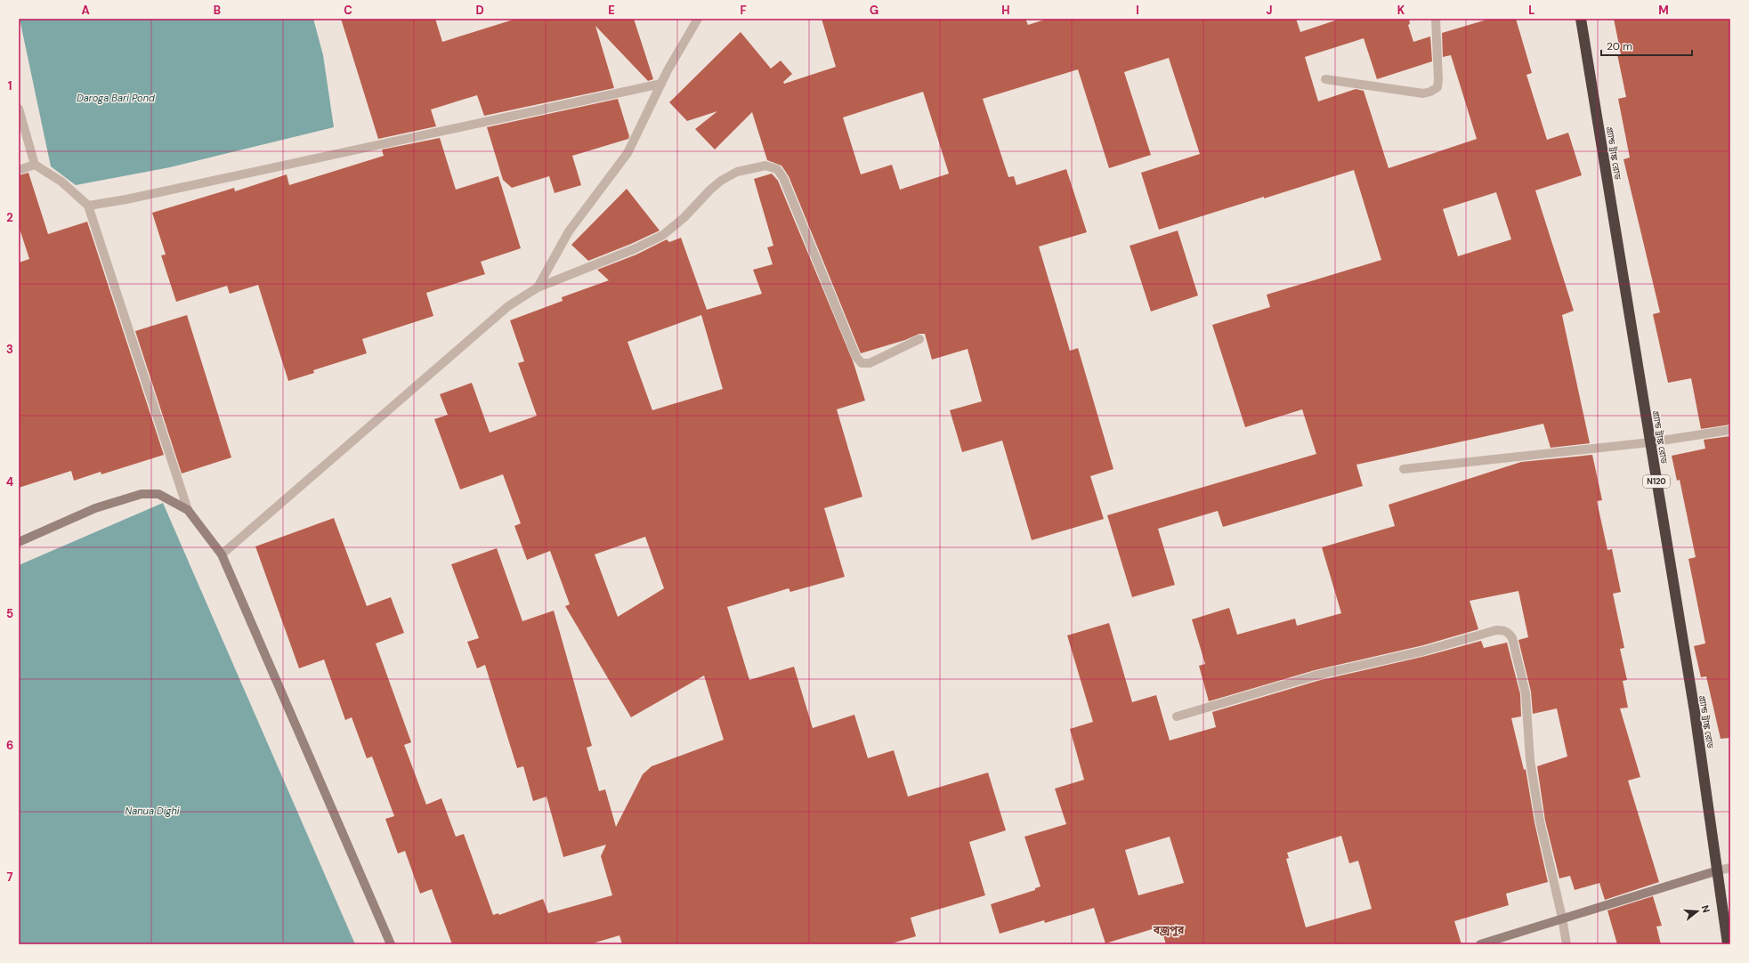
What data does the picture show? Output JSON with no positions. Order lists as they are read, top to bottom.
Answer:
{
  "streets": {
    "highway": ["গ্র্যান্ড ট্রাঙ্ক রোড", "N120"]
  },
  "districts": ["বজ্রপুর"],
  "water": ["Daroga Bari Pond", "Nanua Dighi"],
  "scale_bar": "20 m",
  "north": "right",
  "grid": {
    "columns": [
      "A",
      "B",
      "C",
      "D",
      "E",
      "F",
      "G",
      "H",
      "I",
      "J",
      "K",
      "L",
      "M"
    ],
    "rows": [
      "1",
      "2",
      "3",
      "4",
      "5",
      "6",
      "7"
    ]
  }
}
